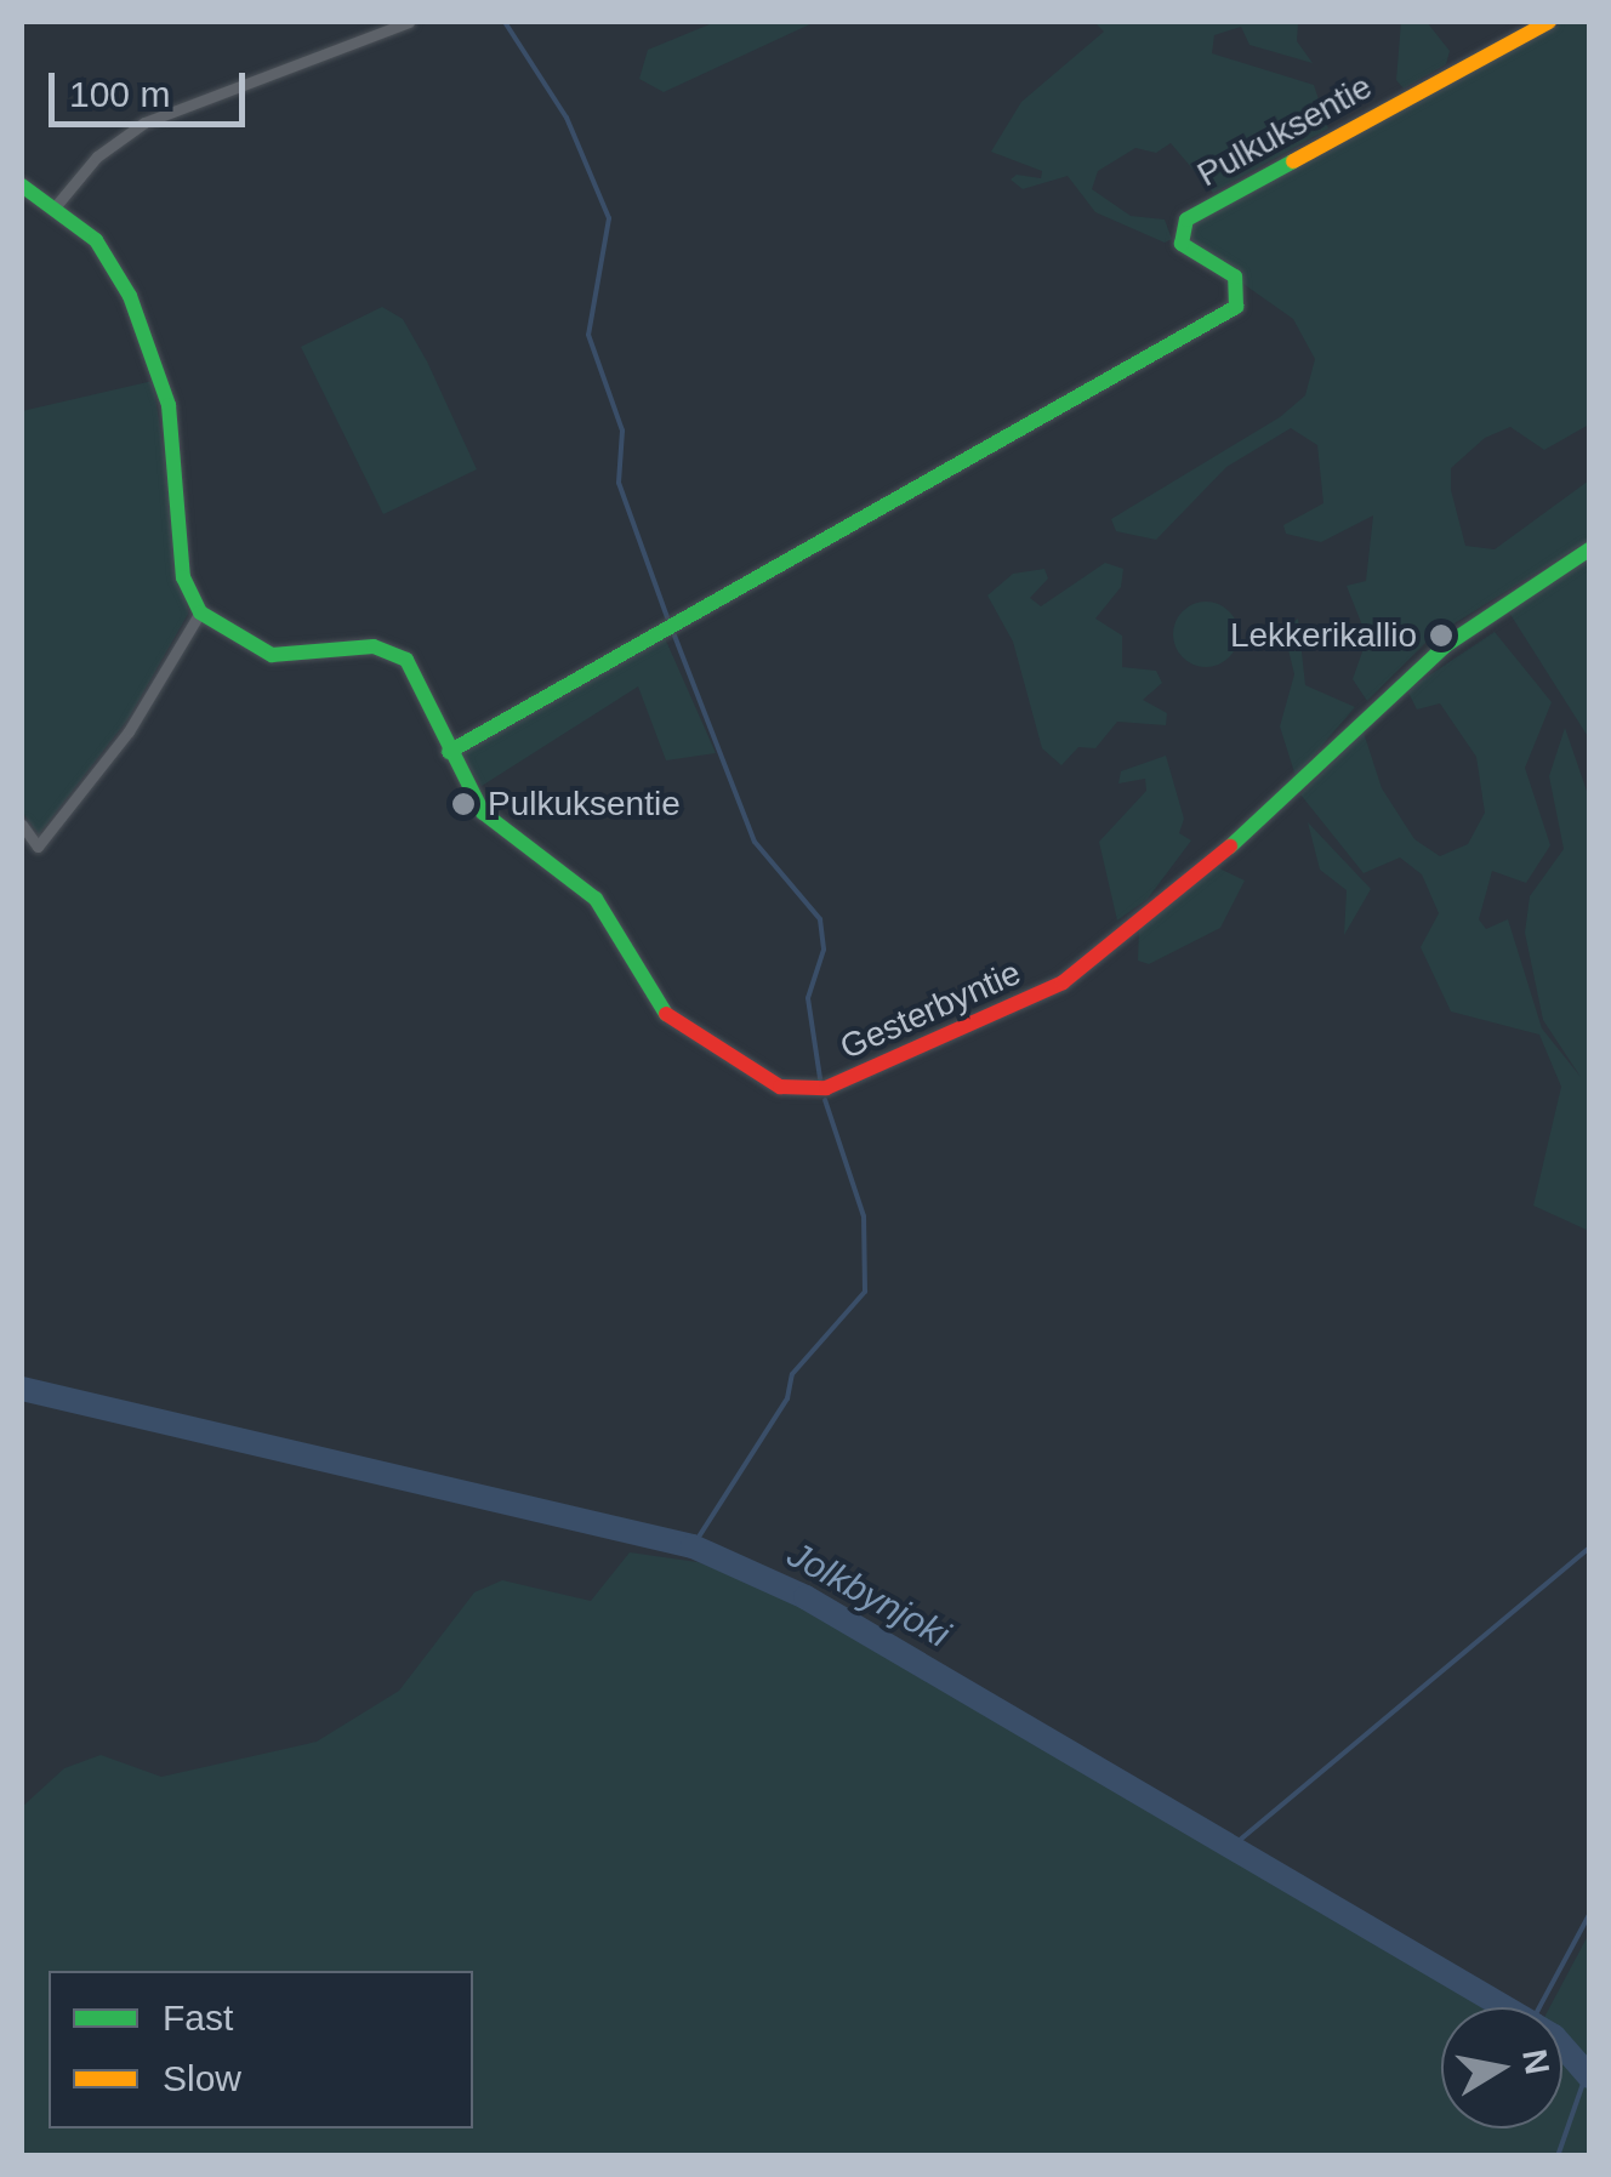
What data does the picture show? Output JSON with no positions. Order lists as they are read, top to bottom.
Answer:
{
  "streets": {
    "street": ["Pulkuksentie", "Gesterbyntie"]
  },
  "crossings": [
    ["Pulkuksentie", "Gesterbyntie"]
  ],
  "water": ["Jolkbynjoki"],
  "places": ["Lekkerikallio", "Pulkuksentie"],
  "legend": ["Fast", "Slow"],
  "scale_bar": "100 m",
  "north": "right"
}
